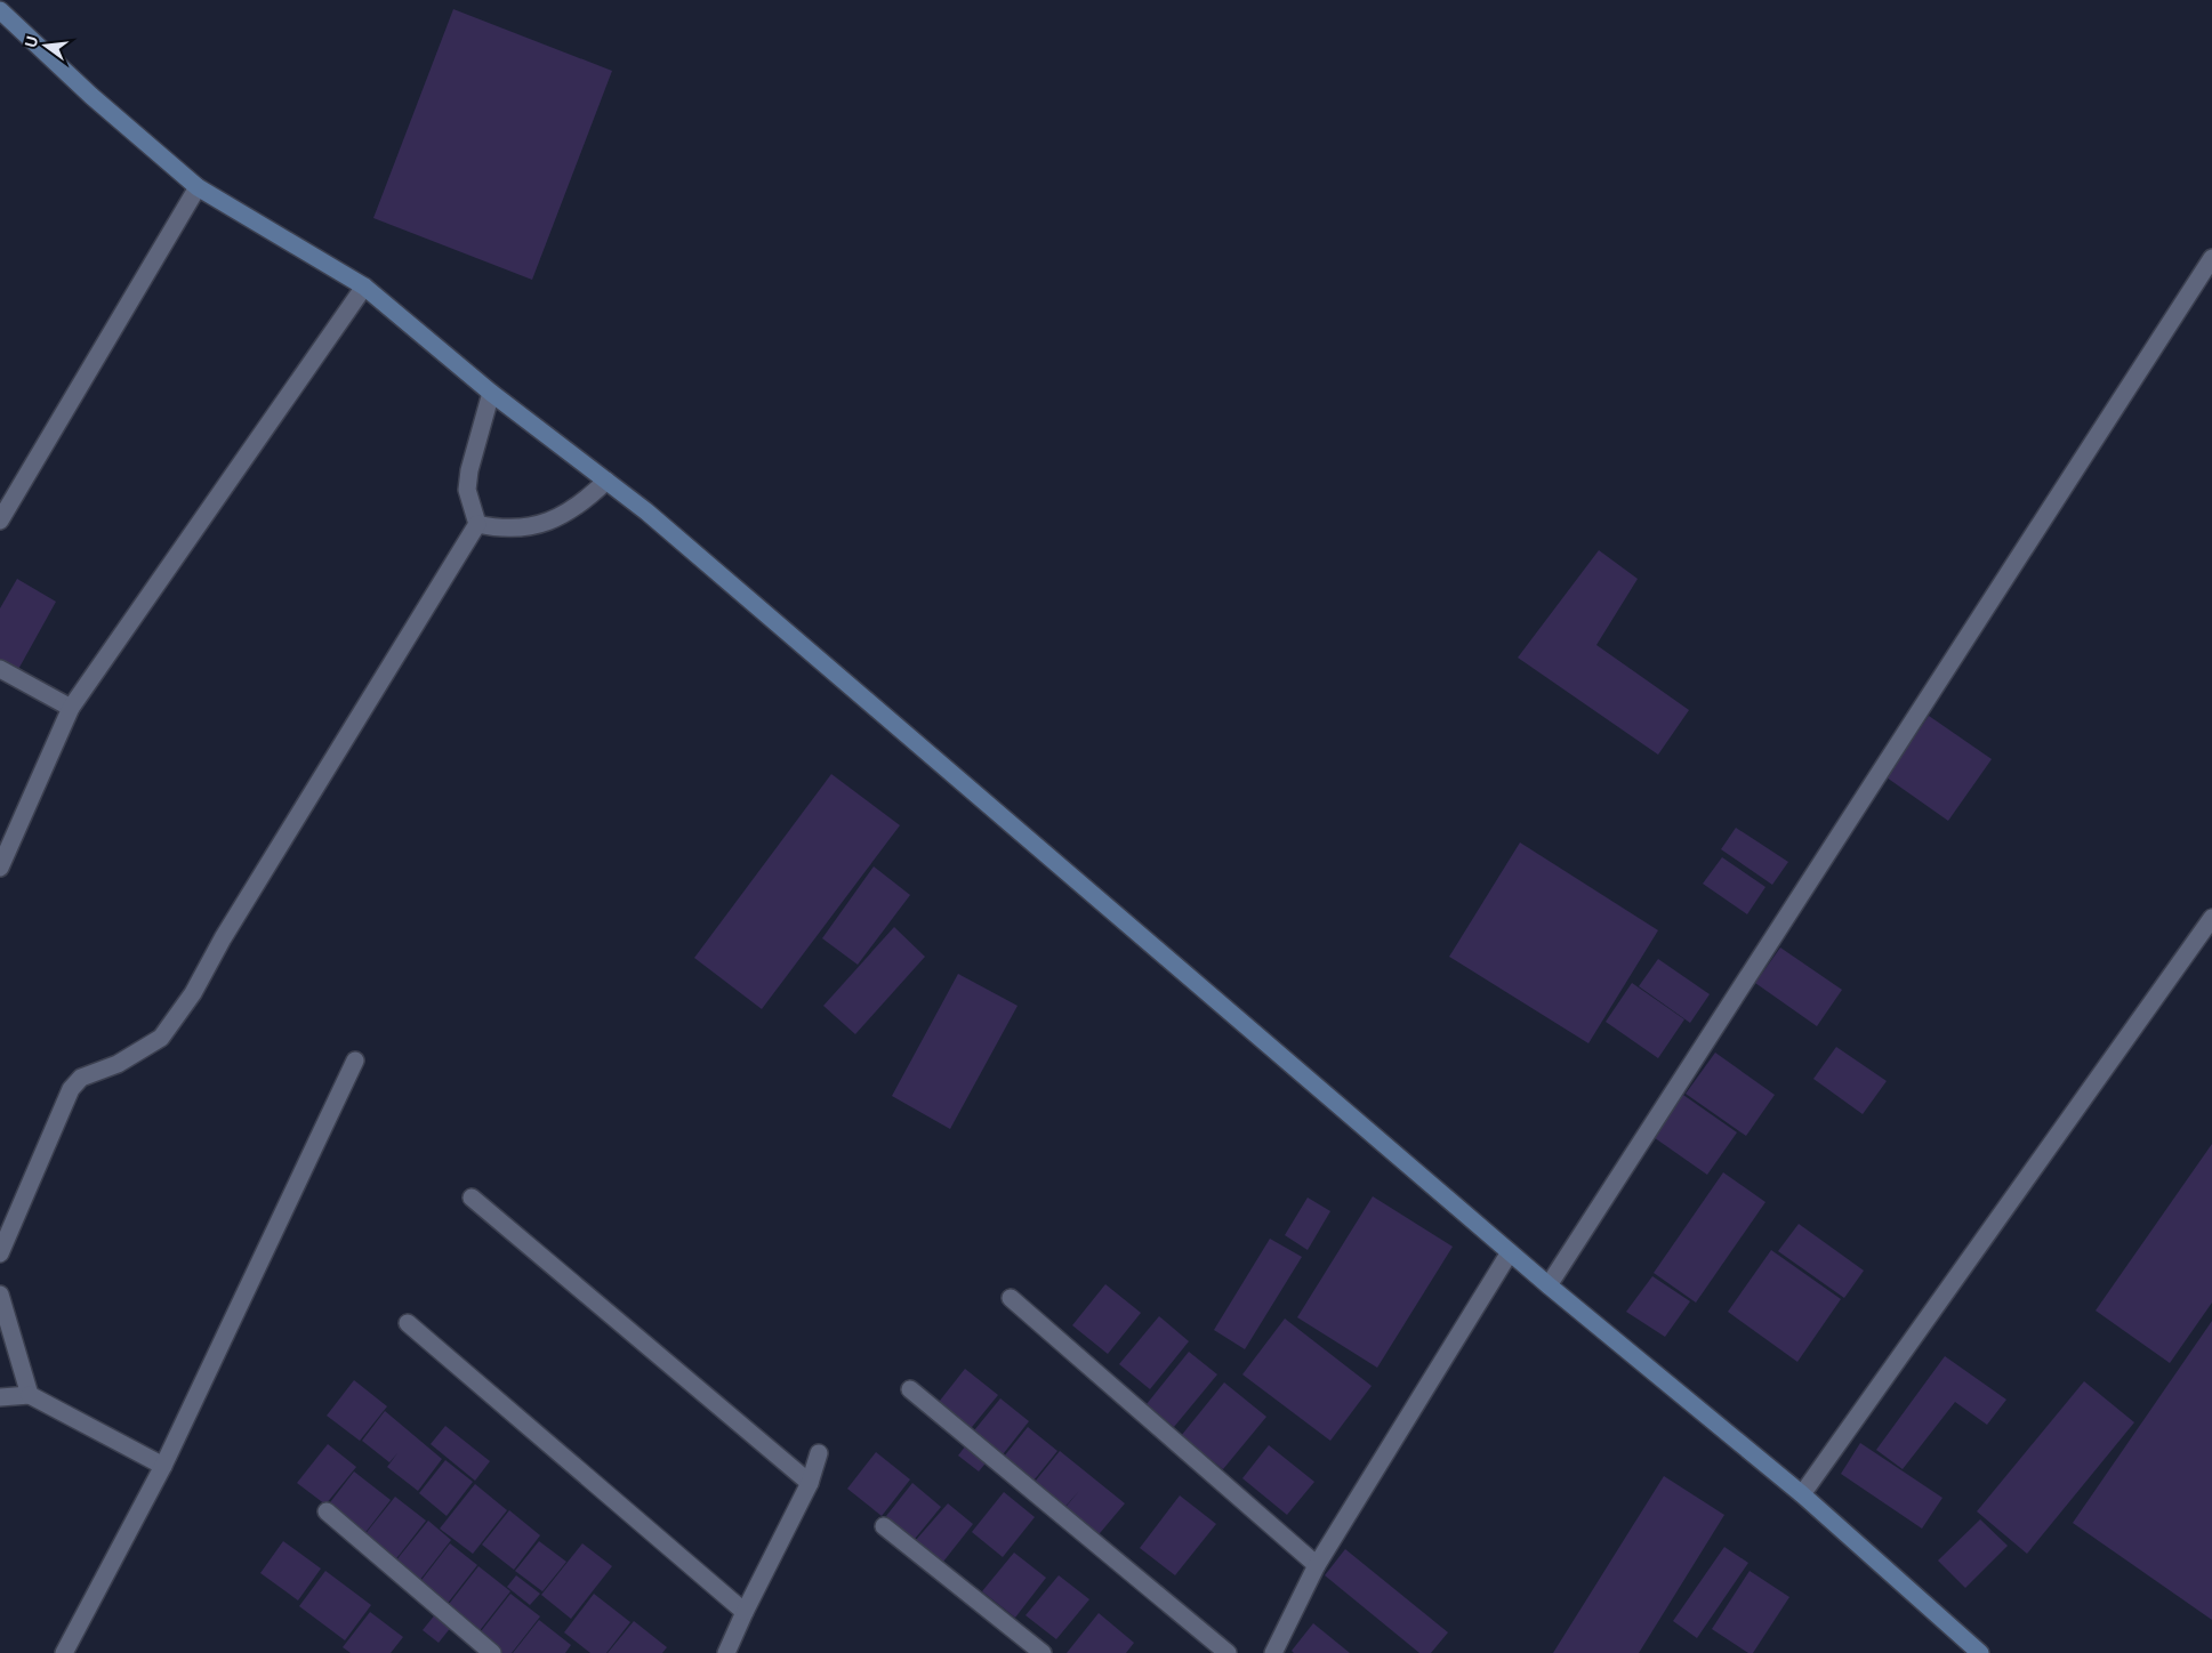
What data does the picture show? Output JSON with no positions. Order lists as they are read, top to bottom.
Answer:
{
  "north": "left"
}
